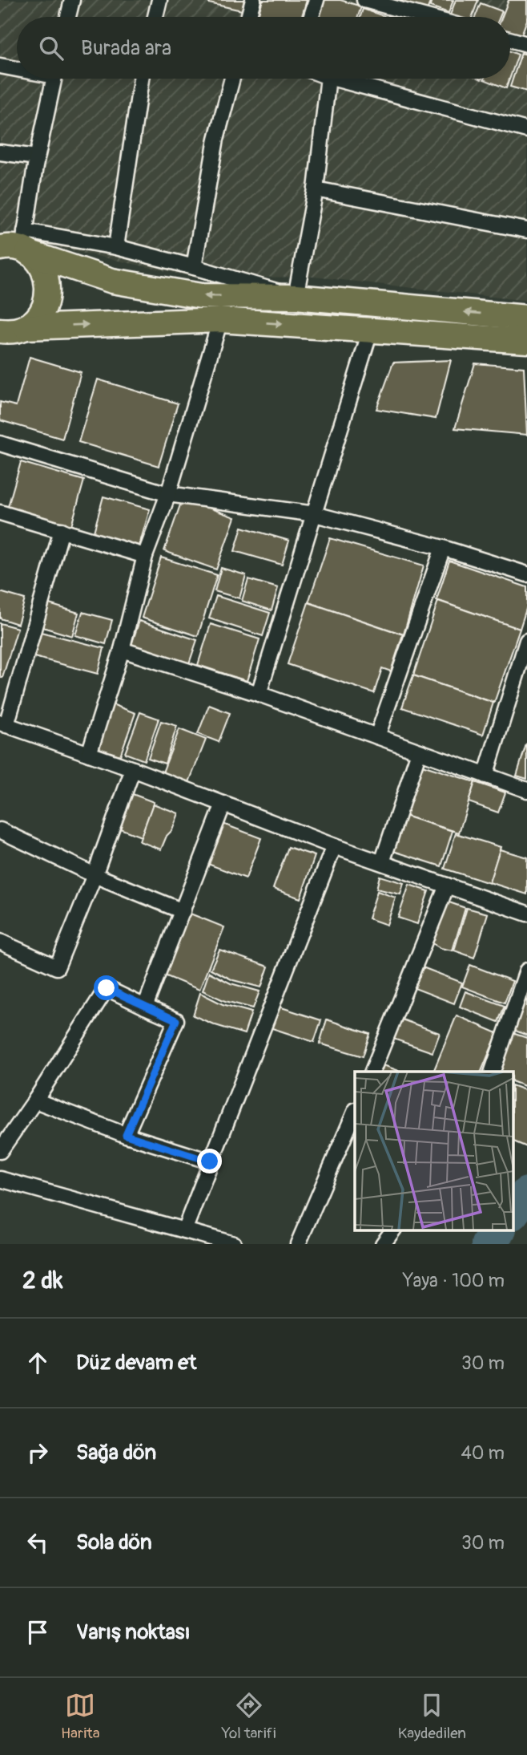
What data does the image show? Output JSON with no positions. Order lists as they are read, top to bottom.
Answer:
{
  "page": {
    "search": "Burada ara",
    "heading": ["2 dk", "Yaya · 100 m"],
    "list": [
      ["Düz devam et", "30 m"],
      ["Sağa dön", "40 m"],
      ["Sola dön", "30 m"],
      "Varış noktası"
    ],
    "nav": ["Harita", "Yol tarifi", "Kaydedilen"]
  }
}
